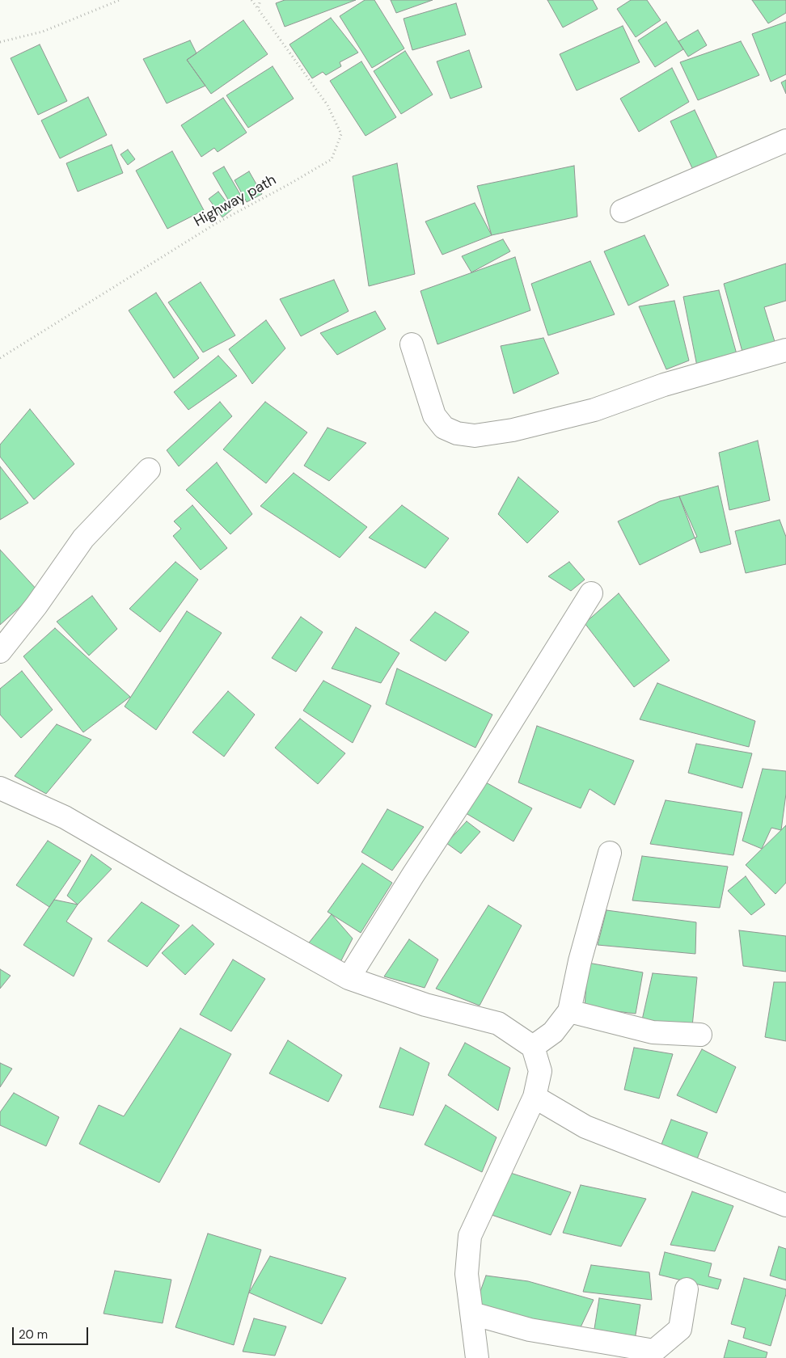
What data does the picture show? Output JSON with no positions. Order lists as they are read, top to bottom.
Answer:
{
  "streets": {
    "path": ["Highway path"]
  },
  "scale_bar": "20 m"
}
